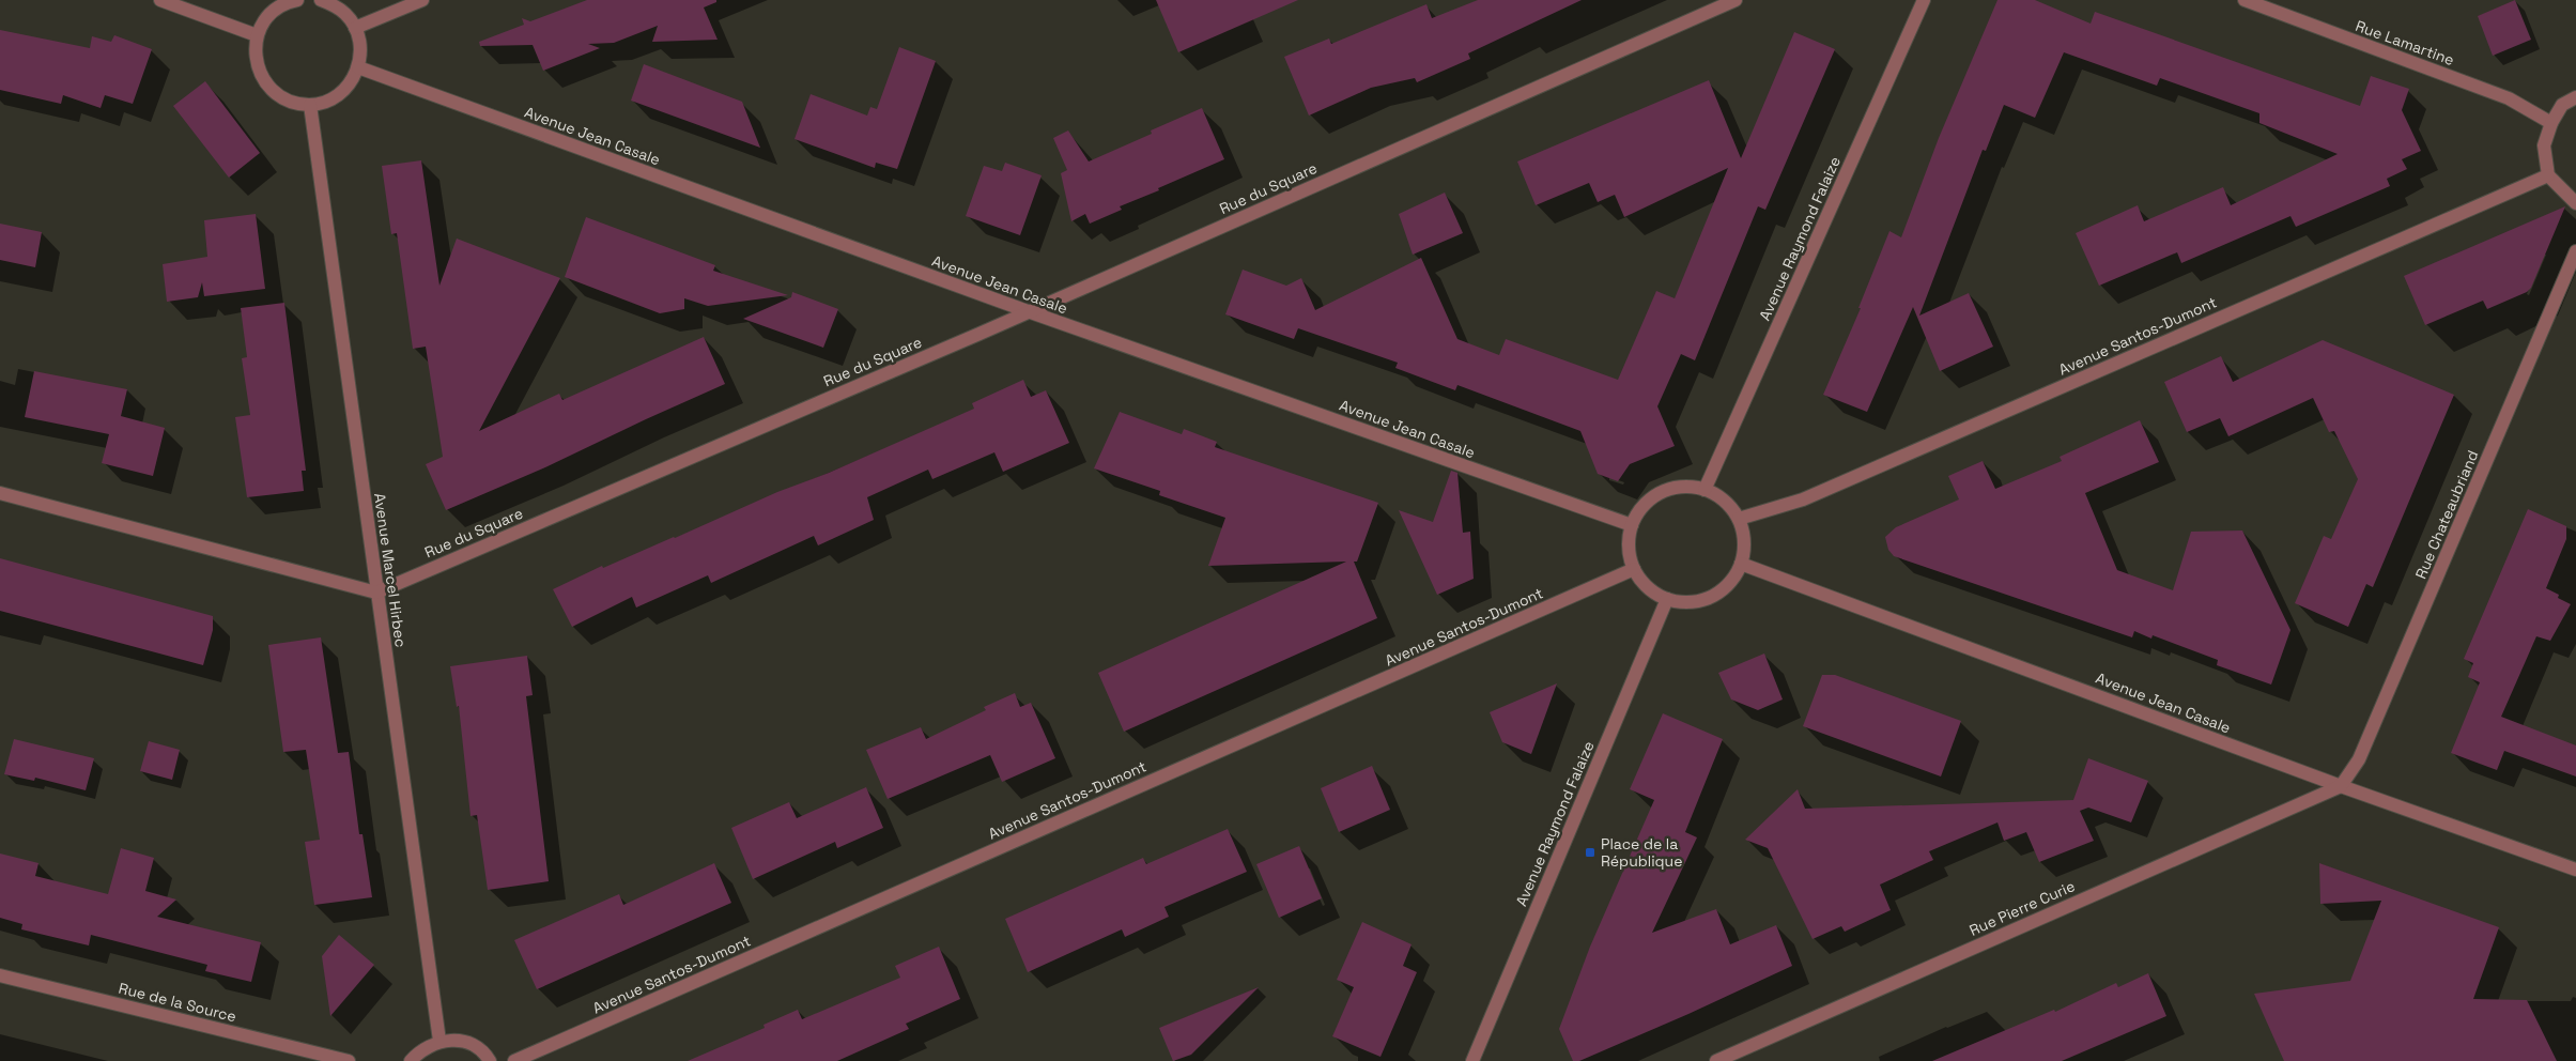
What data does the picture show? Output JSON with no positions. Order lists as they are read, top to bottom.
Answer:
{
  "streets": {
    "street": [
      "Rue Lamartine",
      "Avenue Jean Casale",
      "Rue du Square",
      "Avenue Raymond Falaize",
      "Avenue Santos-Dumont",
      "Rue Chateaubriand",
      "Avenue Marcel Hirbec",
      "Rue Pierre Curie",
      "Rue de la Source"
    ]
  },
  "crossings": [
    ["Avenue Jean Casale", "Rue du Square"],
    ["Avenue Jean Casale", "Avenue Raymond Falaize"],
    ["Avenue Jean Casale", "Avenue Santos-Dumont"],
    ["Avenue Jean Casale", "Rue Chateaubriand"],
    ["Avenue Jean Casale", "Rue Pierre Curie"],
    ["Rue du Square", "Avenue Marcel Hirbec"],
    ["Avenue Raymond Falaize", "Avenue Santos-Dumont"],
    ["Rue Chateaubriand", "Rue Pierre Curie"]
  ],
  "places": {
    "transit": ["Place de la République"]
  }
}
